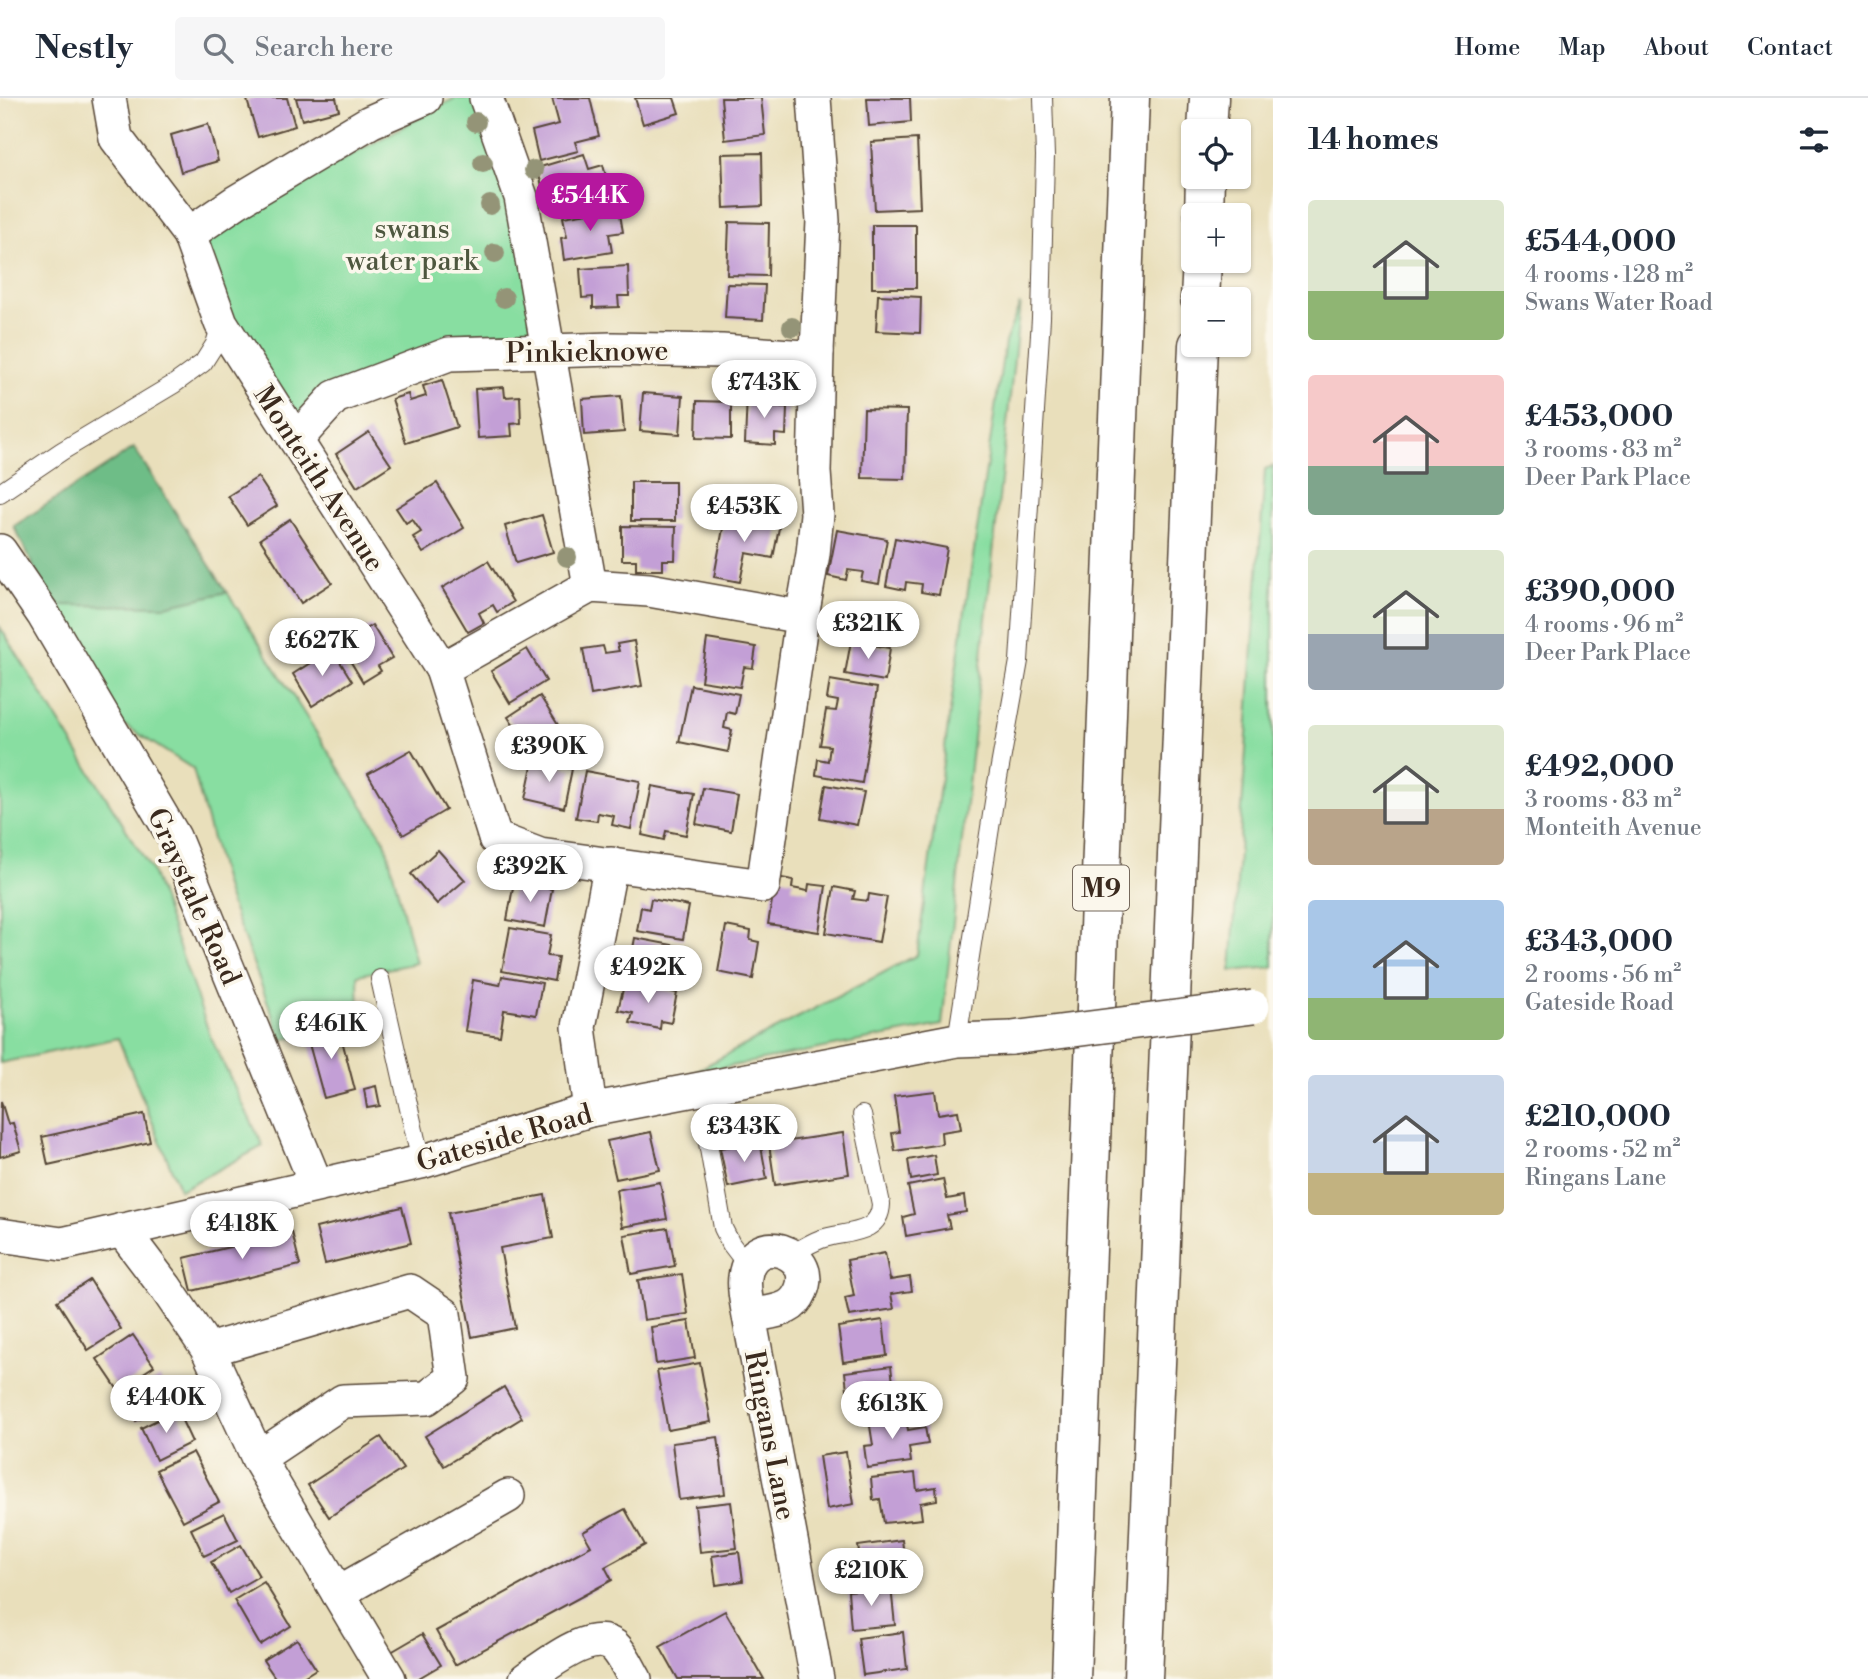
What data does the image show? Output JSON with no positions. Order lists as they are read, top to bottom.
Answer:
{
  "streets": {
    "highway": ["M9"],
    "street": [
      "Pinkieknowe",
      "Monteith Avenue",
      "Graystale Road",
      "Gateside Road",
      "Ringans Lane"
    ]
  },
  "crossings": [
    ["Pinkieknowe", "Monteith Avenue"],
    ["Graystale Road", "Gateside Road"]
  ],
  "parks": ["swans water park"],
  "page": {
    "header": "Nestly",
    "search": "Search here",
    "nav": [
      "Home",
      "Map",
      "About",
      "Contact"
    ],
    "heading": "14 homes",
    "map_buttons": ["+", "−"],
    "price": [
      "£544K",
      "£743K",
      "£453K",
      "£321K",
      "£627K",
      "£390K",
      "£392K",
      "£492K",
      "£461K",
      "£343K",
      "£418K",
      "£440K",
      "£613K",
      "£210K"
    ],
    "list": [
      {
        "name": "£544,000",
        "note": "4 rooms · 128 m² · Swans Water Road"
      },
      {
        "name": "£453,000",
        "note": "3 rooms · 83 m² · Deer Park Place"
      },
      {
        "name": "£390,000",
        "note": "4 rooms · 96 m² · Deer Park Place"
      },
      {
        "name": "£492,000",
        "note": "3 rooms · 83 m² · Monteith Avenue"
      },
      {
        "name": "£343,000",
        "note": "2 rooms · 56 m² · Gateside Road"
      },
      {
        "name": "£210,000",
        "note": "2 rooms · 52 m² · Ringans Lane"
      }
    ]
  }
}
